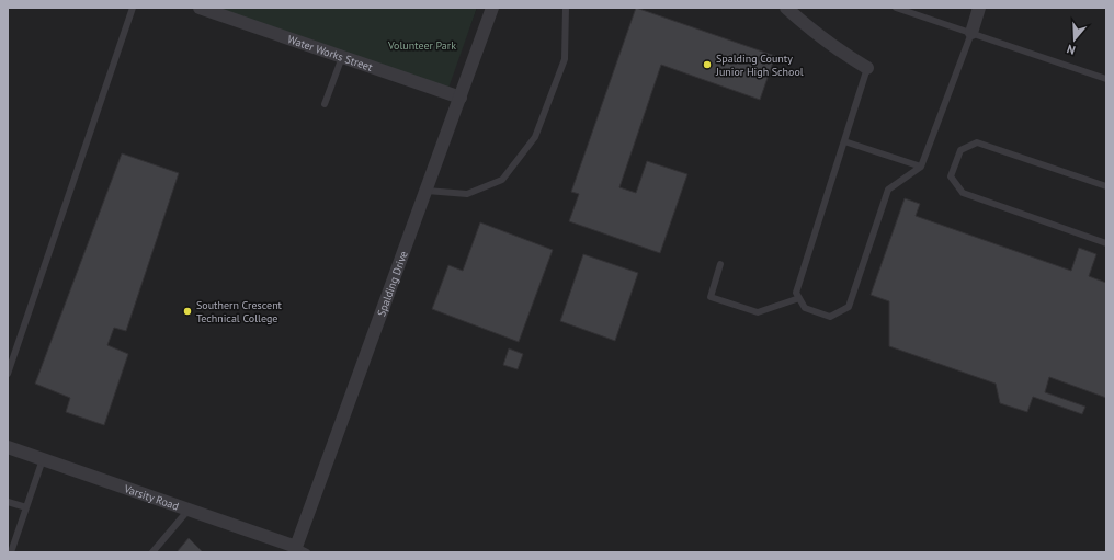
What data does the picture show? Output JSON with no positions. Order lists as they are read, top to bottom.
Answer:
{
  "streets": {
    "street": ["Water Works Street", "Spalding Drive", "Varsity Road"]
  },
  "crossings": [
    ["Water Works Street", "Spalding Drive"],
    ["Spalding Drive", "Varsity Road"]
  ],
  "parks": ["Volunteer Park"],
  "places": ["Spalding County Junior High School", "Southern Crescent Technical College"],
  "north": "bottom"
}
